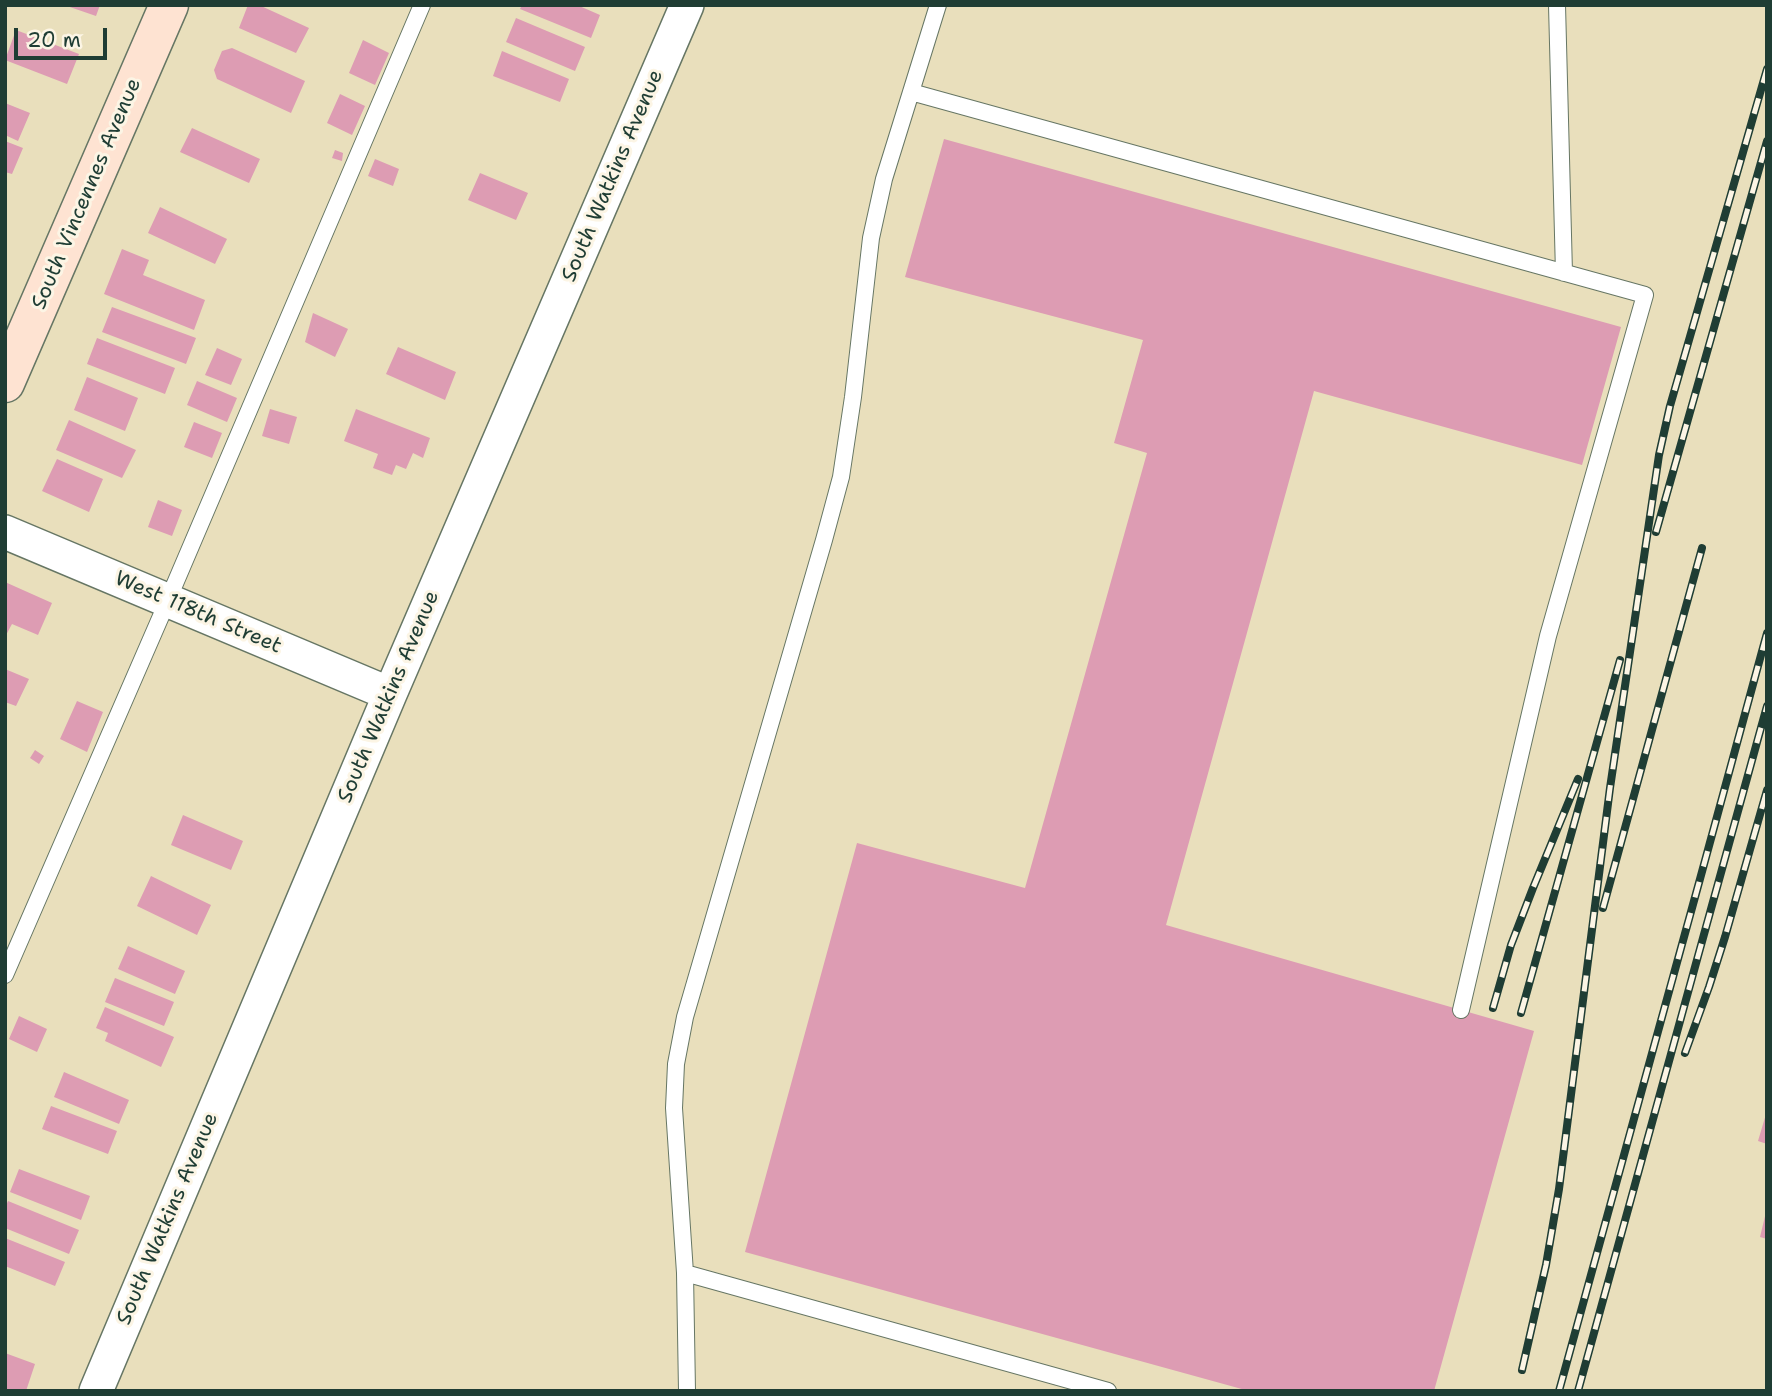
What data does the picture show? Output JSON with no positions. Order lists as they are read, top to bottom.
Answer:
{
  "streets": {
    "main road": ["South Vincennes Avenue"],
    "street": ["South Watkins Avenue", "West 118th Street"]
  },
  "crossings": [
    ["South Watkins Avenue", "West 118th Street"]
  ],
  "scale_bar": "20 m"
}
